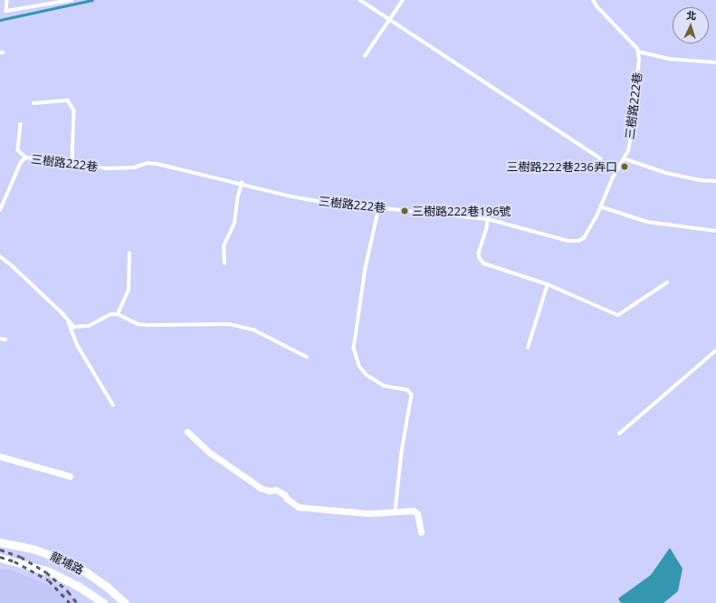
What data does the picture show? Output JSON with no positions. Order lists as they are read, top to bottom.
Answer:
{
  "streets": {
    "street": ["龍埔路"],
    "lane": ["三樹路222巷"]
  },
  "places": ["三樹路222巷236弄口", "三樹路222巷196號"],
  "north": "top"
}
